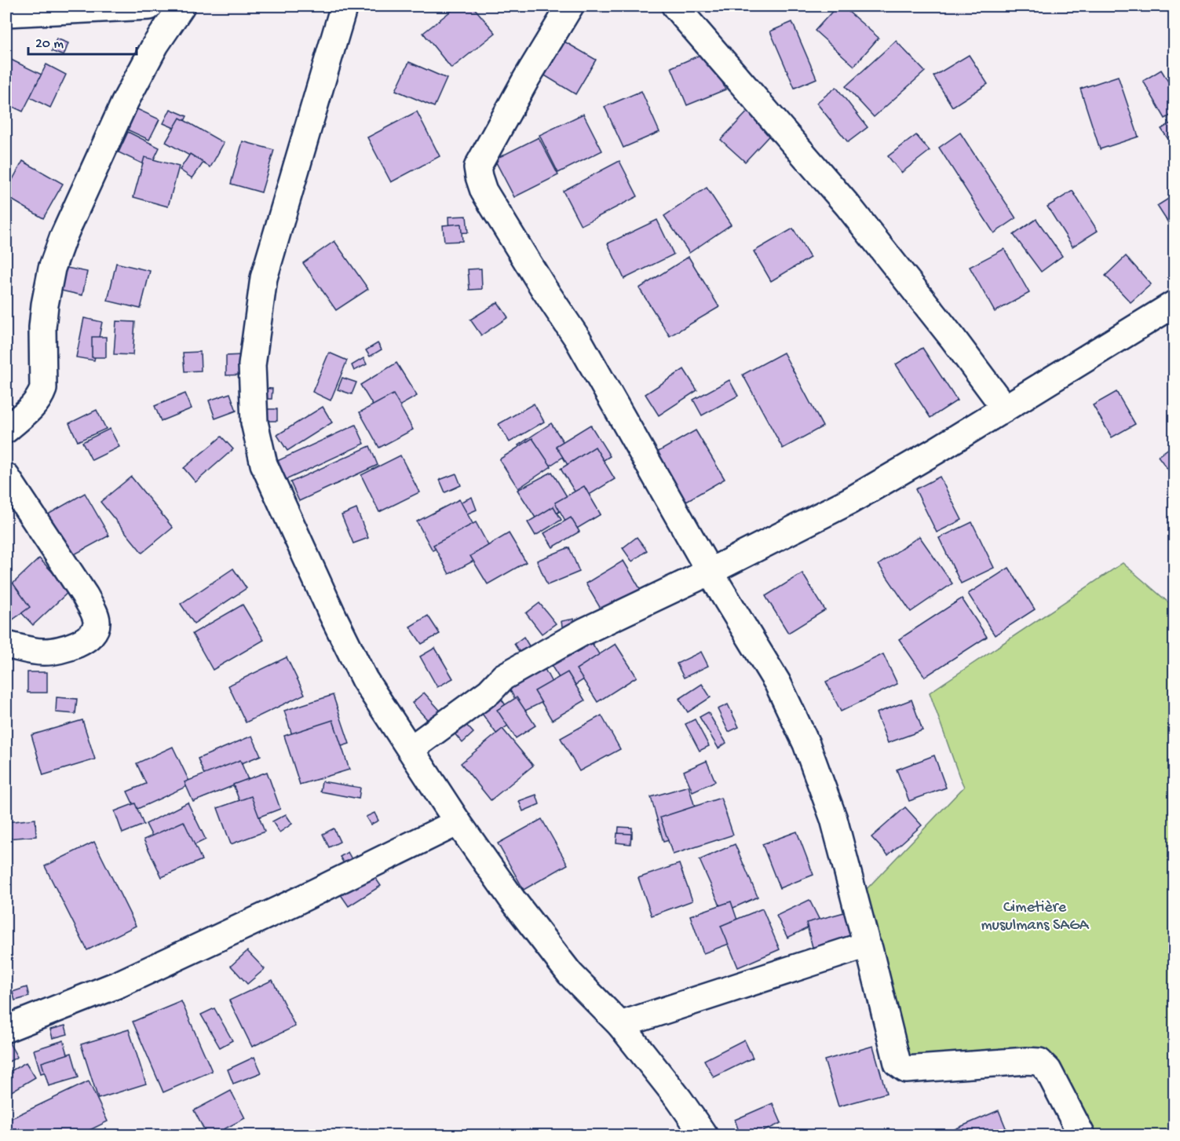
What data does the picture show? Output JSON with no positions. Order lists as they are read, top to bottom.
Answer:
{
  "parks": ["Cimetière musulmans SAGA"],
  "scale_bar": "20 m"
}
